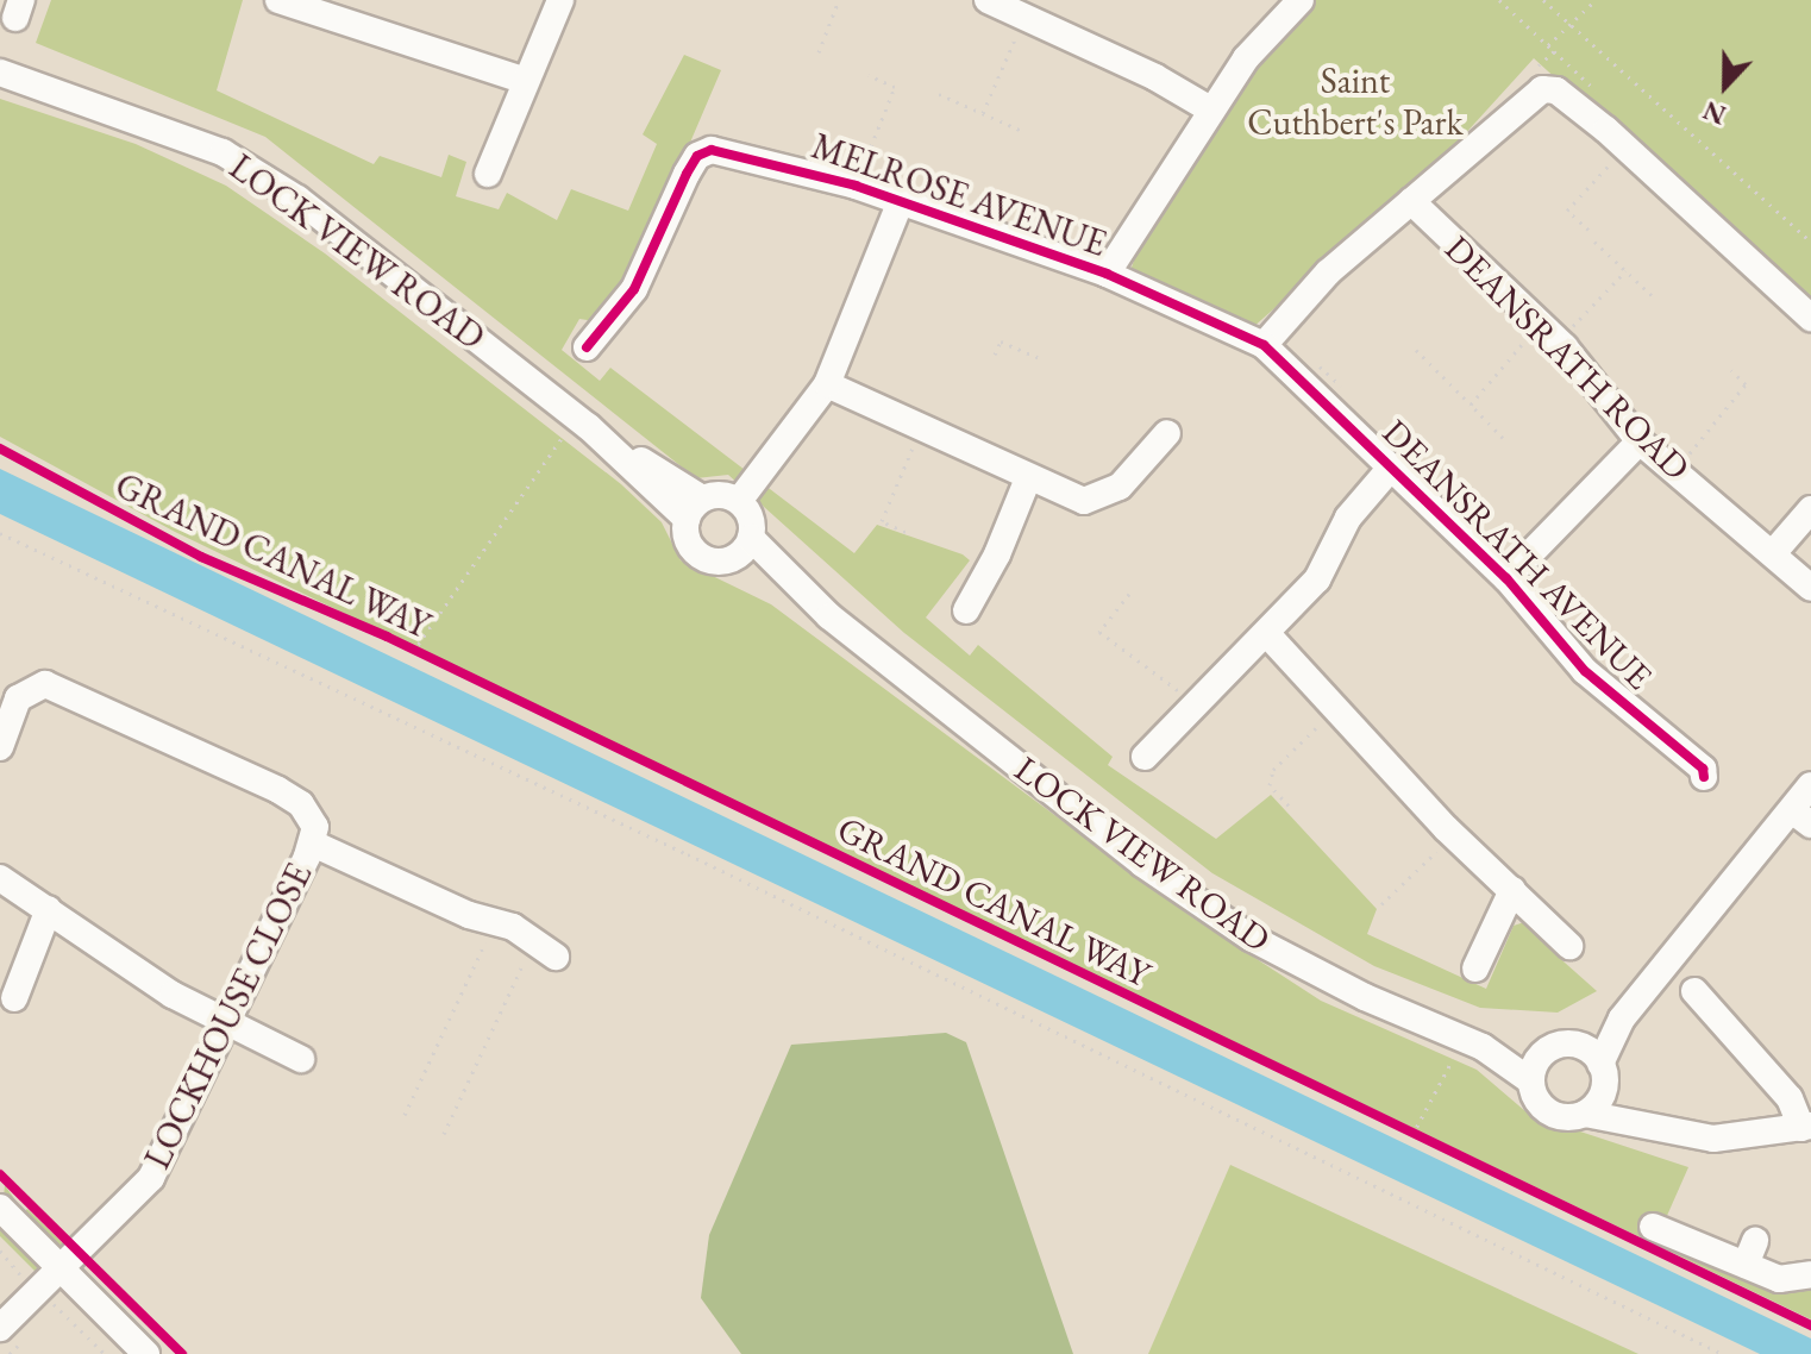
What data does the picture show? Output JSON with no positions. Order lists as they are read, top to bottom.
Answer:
{
  "streets": {
    "street": [
      "MELROSE AVENUE",
      "LOCK VIEW ROAD",
      "DEANSRATH ROAD",
      "DEANSRATH AVENUE",
      "LOCKHOUSE CLOSE"
    ],
    "cycle path": ["GRAND CANAL WAY"]
  },
  "crossings": [
    ["MELROSE AVENUE", "DEANSRATH AVENUE"]
  ],
  "parks": ["Saint Cuthbert's Park"],
  "north": "bottom"
}
